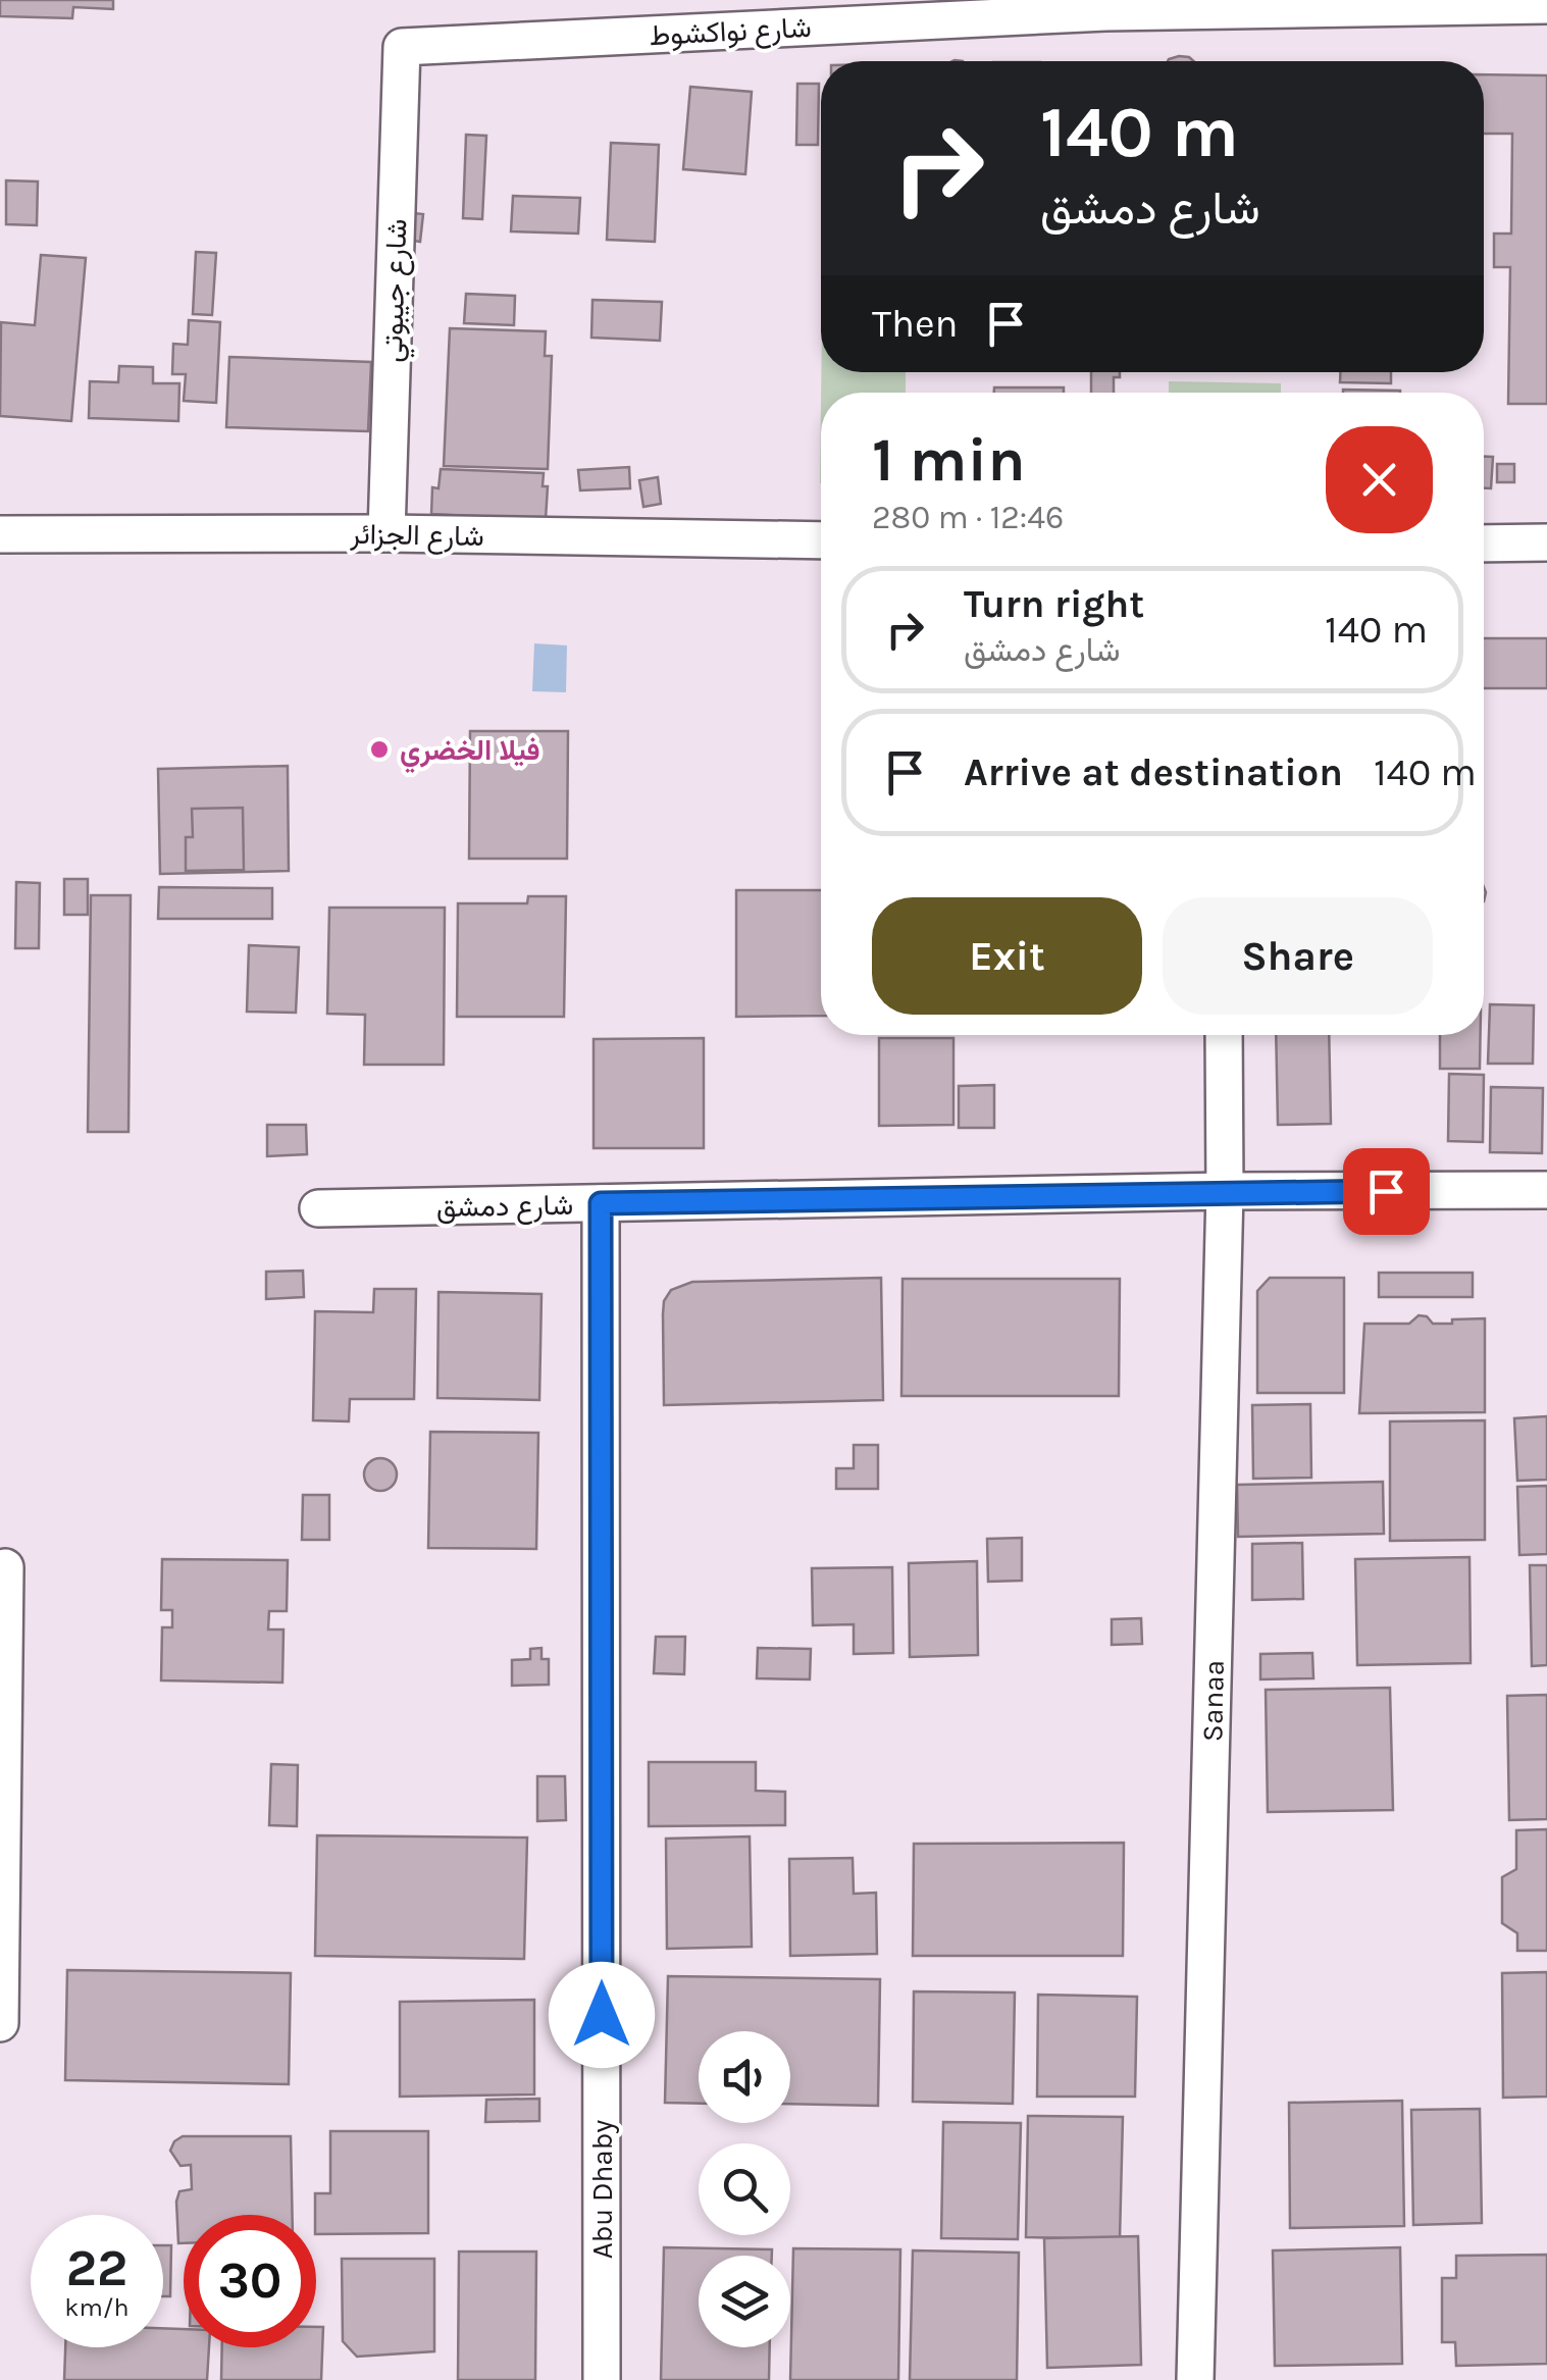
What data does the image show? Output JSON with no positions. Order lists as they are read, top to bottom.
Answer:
{
  "streets": {
    "street": [
      "شارع نواكشوط",
      "شارع جيبوتي",
      "شارع الجزائر",
      "شارع دمشق",
      "Sanaa",
      "Abu Dhaby"
    ]
  },
  "crossings": [
    ["شارع نواكشوط", "شارع جيبوتي"],
    ["شارع جيبوتي", "شارع الجزائر"],
    ["شارع دمشق", "Sanaa"],
    ["شارع دمشق", "Abu Dhaby"]
  ],
  "places": ["فيلا الخضري"],
  "page": {
    "turn": ["140 m", "شارع دمشق"],
    "then": "Then",
    "heading": ["1 min", "280 m · 12:46"],
    "list": [
      {
        "name": "Turn right",
        "note": "شارع دمشق",
        "value": "140 m"
      },
      {
        "name": "Arrive at destination",
        "value": "140 m"
      }
    ],
    "buttons": ["Exit", "Share"],
    "speed": "22 km/h",
    "limit": "30"
  }
}
